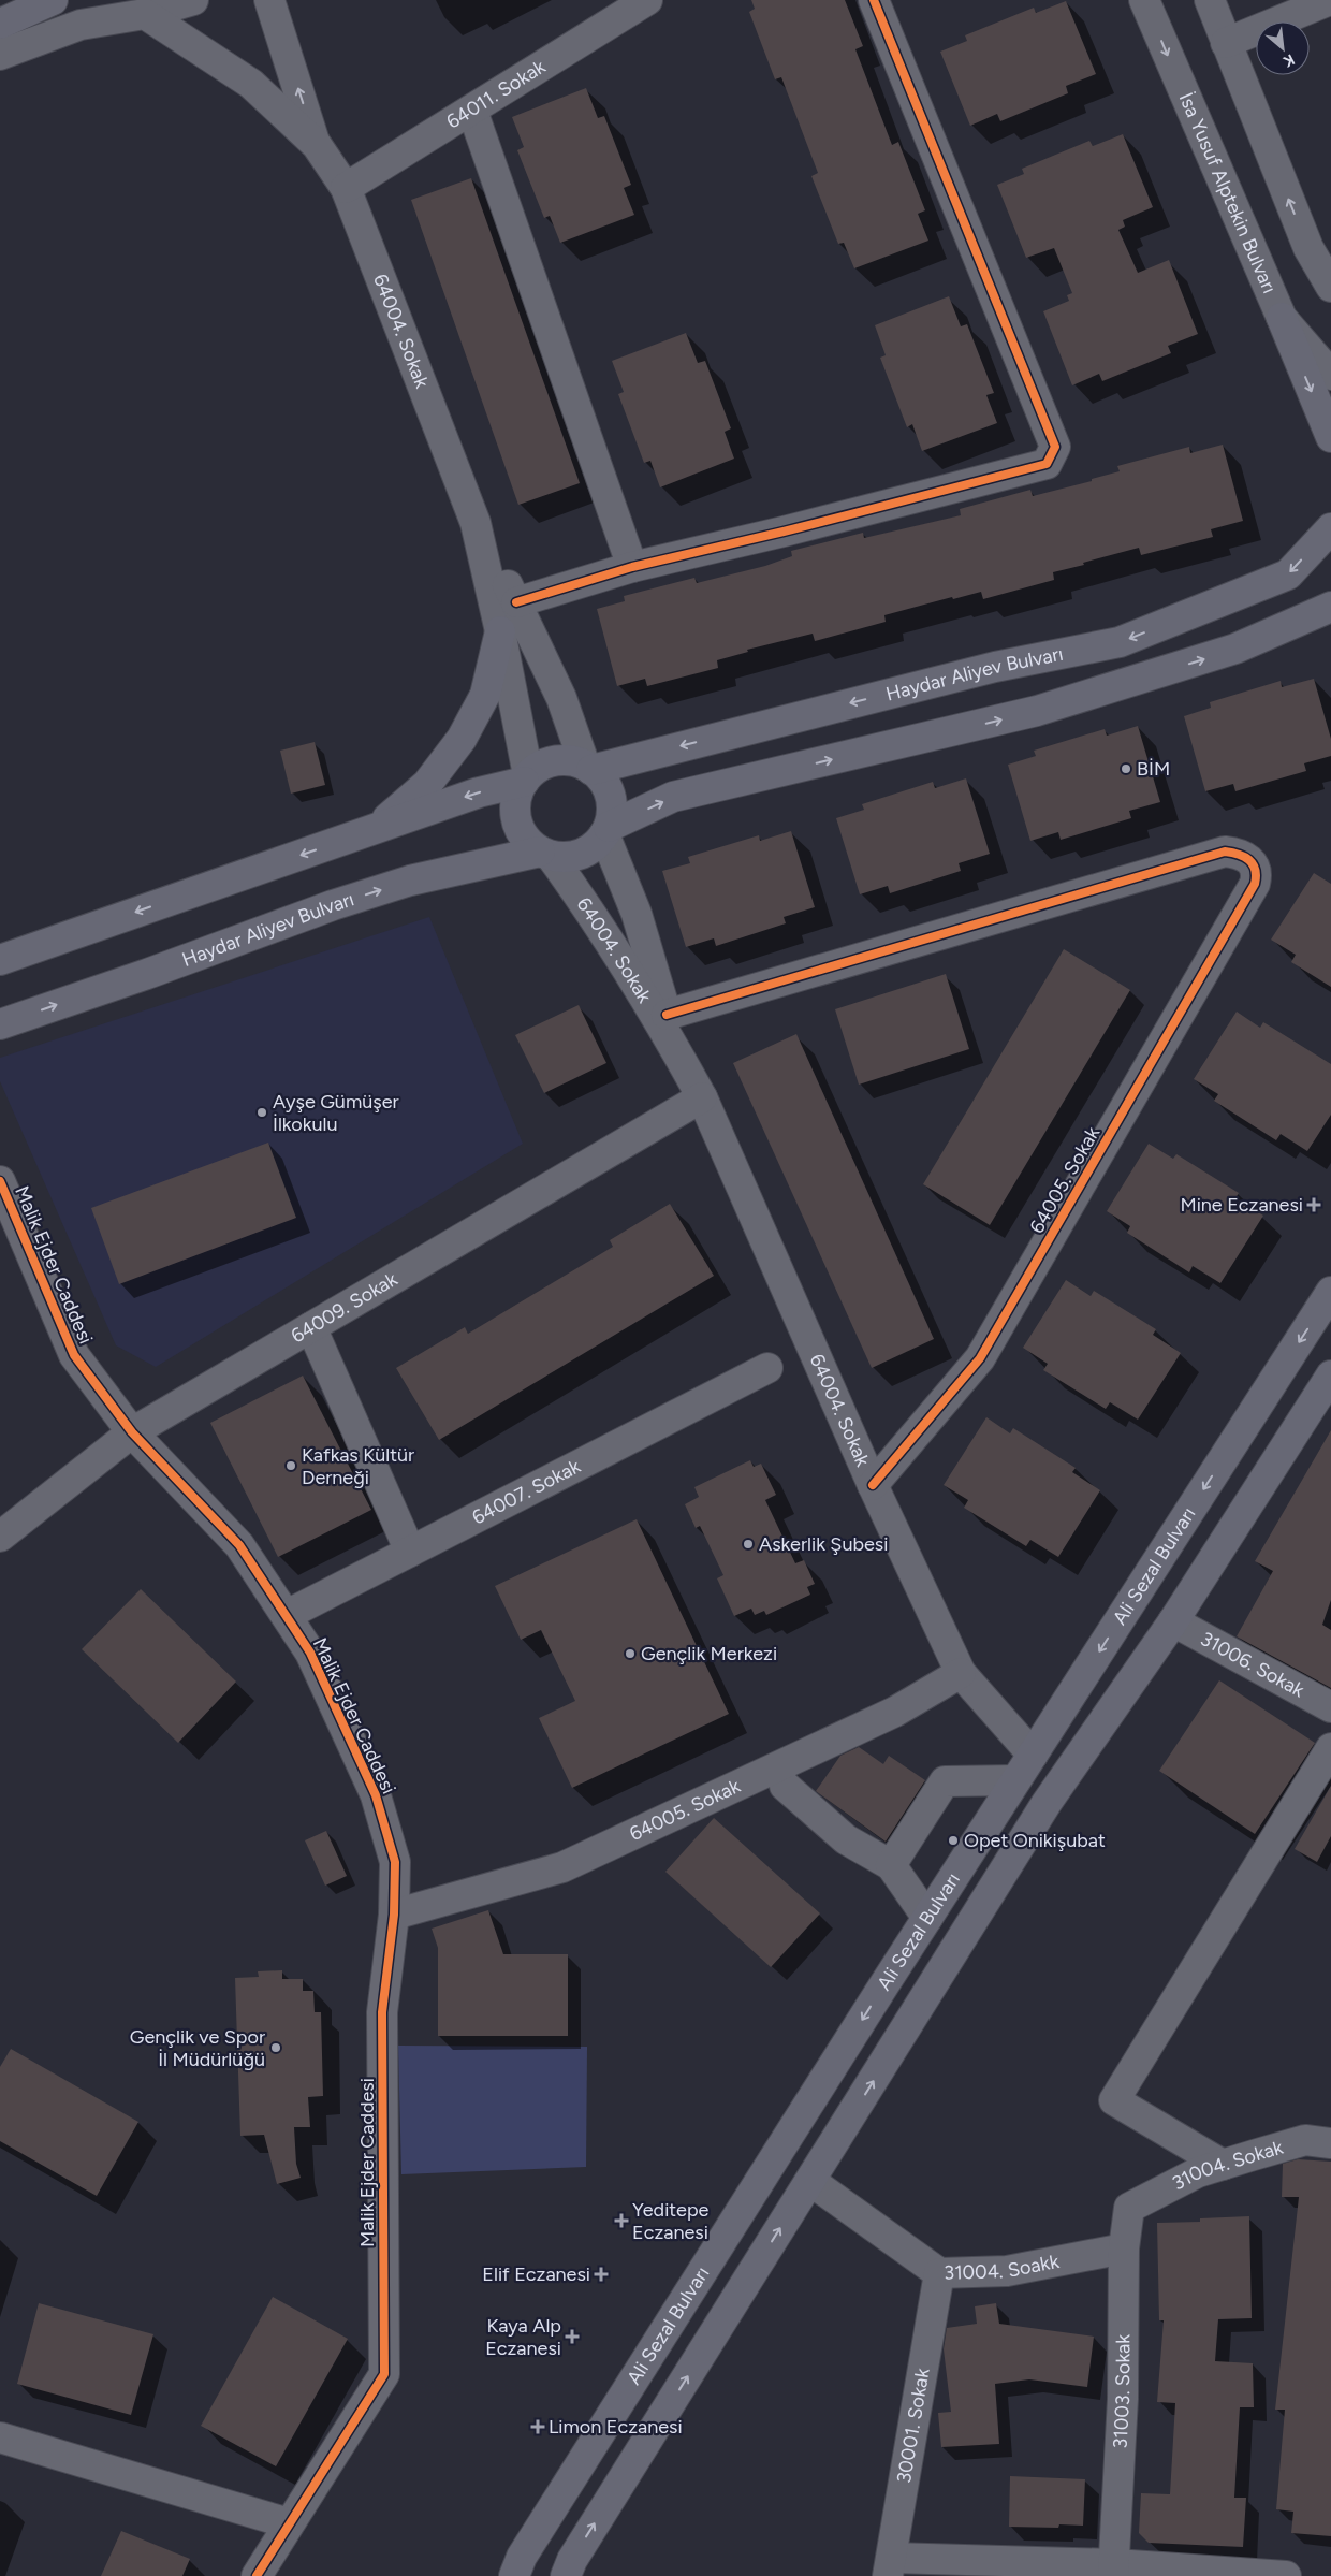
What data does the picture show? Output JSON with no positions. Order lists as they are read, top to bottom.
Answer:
{
  "streets": {
    "main road": ["Haydar Aliyev Bulvarı", "Ali Sezal Bulvarı"],
    "street": [
      "64011. Sokak",
      "İsa Yusuf Alptekin Bulvarı",
      "64004. Sokak",
      "64005. Sokak",
      "Malik Ejder Caddesi",
      "64009. Sokak",
      "64007. Sokak",
      "31006. Sokak",
      "31004. Sokak",
      "31004. Soakk",
      "31003. Sokak",
      "30001. Sokak"
    ]
  },
  "crossings": [
    ["64011. Sokak", "64004. Sokak"],
    ["64004. Sokak", "Haydar Aliyev Bulvarı"],
    ["64004. Sokak", "64005. Sokak"],
    ["64004. Sokak", "64009. Sokak"],
    ["64004. Sokak", "Ali Sezal Bulvarı"],
    ["64005. Sokak", "Malik Ejder Caddesi"],
    ["Malik Ejder Caddesi", "64009. Sokak"],
    ["Malik Ejder Caddesi", "64007. Sokak"],
    ["Ali Sezal Bulvarı", "31006. Sokak"],
    ["Ali Sezal Bulvarı", "31004. Soakk"],
    ["31004. Sokak", "31003. Sokak"],
    ["31004. Soakk", "31003. Sokak"],
    ["31004. Soakk", "30001. Sokak"]
  ],
  "places": {
    "other": [
      "BİM",
      "Ayşe Gümüşer İlkokulu",
      "Kafkas Kültür Derneği",
      "Askerlik Şubesi",
      "Gençlik Merkezi",
      "Opet Onikişubat",
      "Gençlik ve Spor İl Müdürlüğü"
    ],
    "health": [
      "Mine Eczanesi",
      "Yeditepe Eczanesi",
      "Elif Eczanesi",
      "Kaya Alp Eczanesi",
      "Limon Eczanesi"
    ]
  },
  "north": "bottom right"
}
